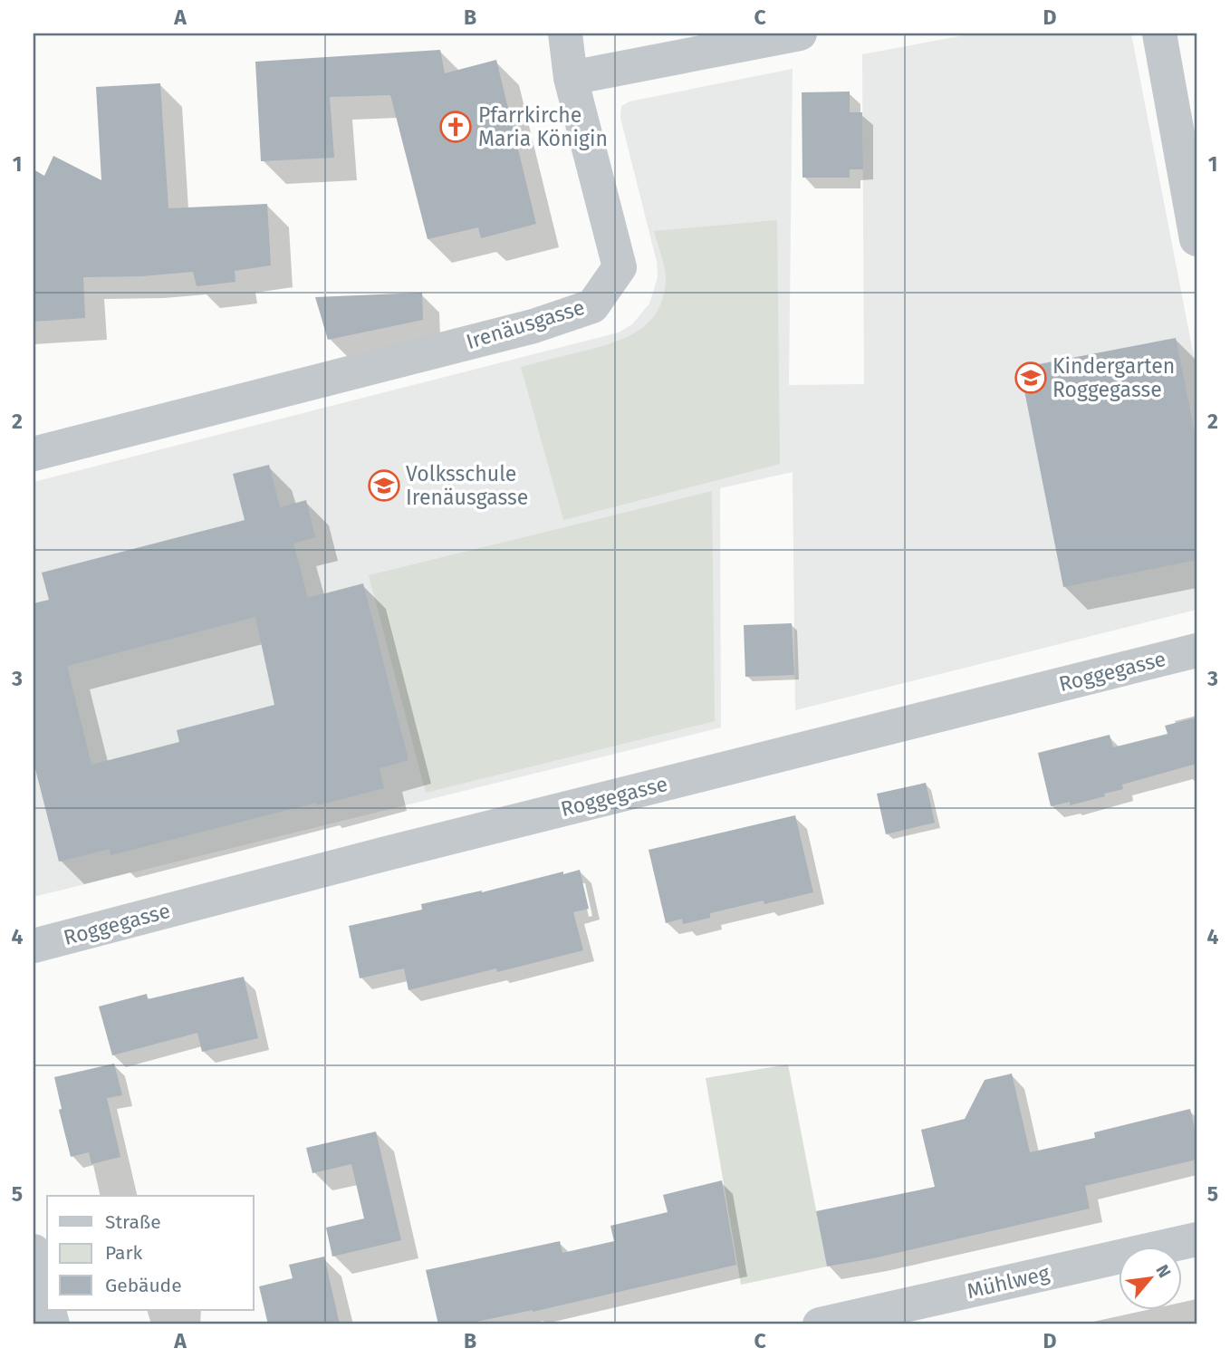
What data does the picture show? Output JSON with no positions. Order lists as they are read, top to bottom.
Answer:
{
  "streets": {
    "street": ["Irenäusgasse", "Roggegasse", "Mühlweg"]
  },
  "places": {
    "church": ["Pfarrkirche Maria Königin"],
    "school or university": ["Kindergarten Roggegasse", "Volksschule Irenäusgasse"]
  },
  "legend": ["Straße", "Park", "Gebäude"],
  "north": "top right",
  "grid": {
    "columns": [
      "A",
      "B",
      "C",
      "D"
    ],
    "rows": [
      "1",
      "2",
      "3",
      "4",
      "5"
    ]
  }
}
